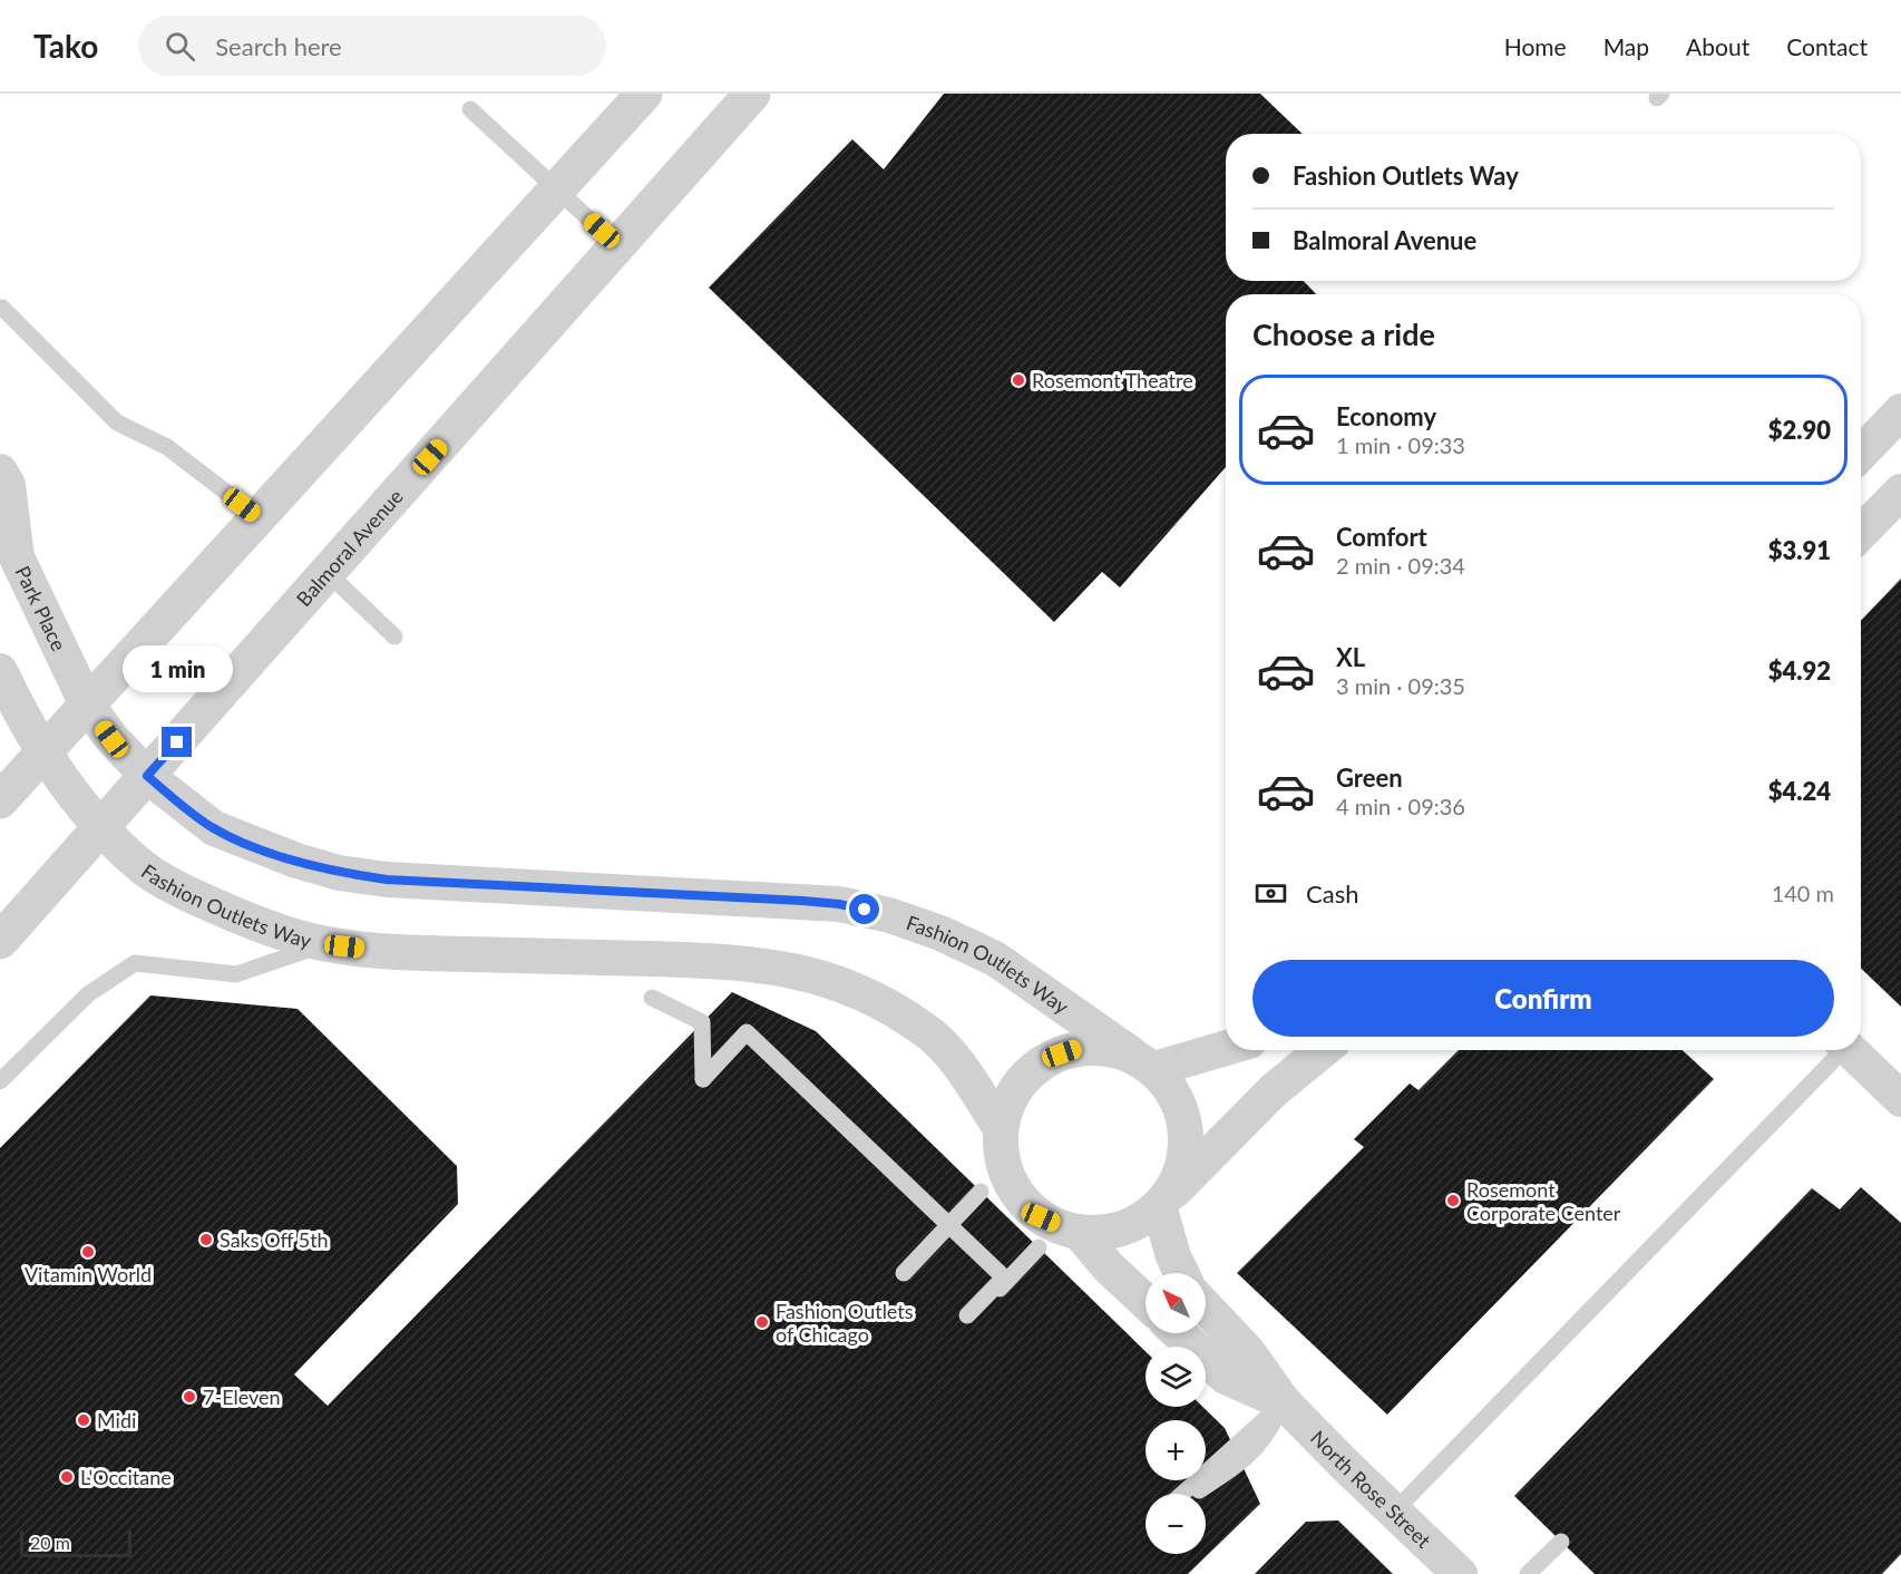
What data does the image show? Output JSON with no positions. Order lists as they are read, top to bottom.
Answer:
{
  "streets": {
    "street": [
      "Balmoral Avenue",
      "Park Place",
      "Fashion Outlets Way",
      "North Rose Street"
    ]
  },
  "crossings": [
    ["Balmoral Avenue", "Fashion Outlets Way"],
    ["Park Place", "Fashion Outlets Way"]
  ],
  "places": [
    "Rosemont Theatre",
    "Rosemont Corporate Center",
    "Saks Off 5th",
    "Vitamin World",
    "Fashion Outlets of Chicago",
    "7-Eleven",
    "Midi",
    "L'Occitane"
  ],
  "scale_bar": "20 m",
  "north": "top left",
  "page": {
    "header": "Tako",
    "search": "Search here",
    "nav": [
      "Home",
      "Map",
      "About",
      "Contact"
    ],
    "banner": ["Fashion Outlets Way", "Balmoral Avenue"],
    "heading": "Choose a ride",
    "list": [
      {
        "name": "Economy",
        "note": "1 min · 09:33",
        "value": "$2.90"
      },
      {
        "name": "Comfort",
        "note": "2 min · 09:34",
        "value": "$3.91"
      },
      {
        "name": "XL",
        "note": "3 min · 09:35",
        "value": "$4.92"
      },
      {
        "name": "Green",
        "note": "4 min · 09:36",
        "value": "$4.24"
      }
    ],
    "bubble": "1 min",
    "pay": ["Cash", "140 m"],
    "buttons": "Confirm",
    "map_buttons": ["+", "−"],
    "scale": "20 m"
  }
}
